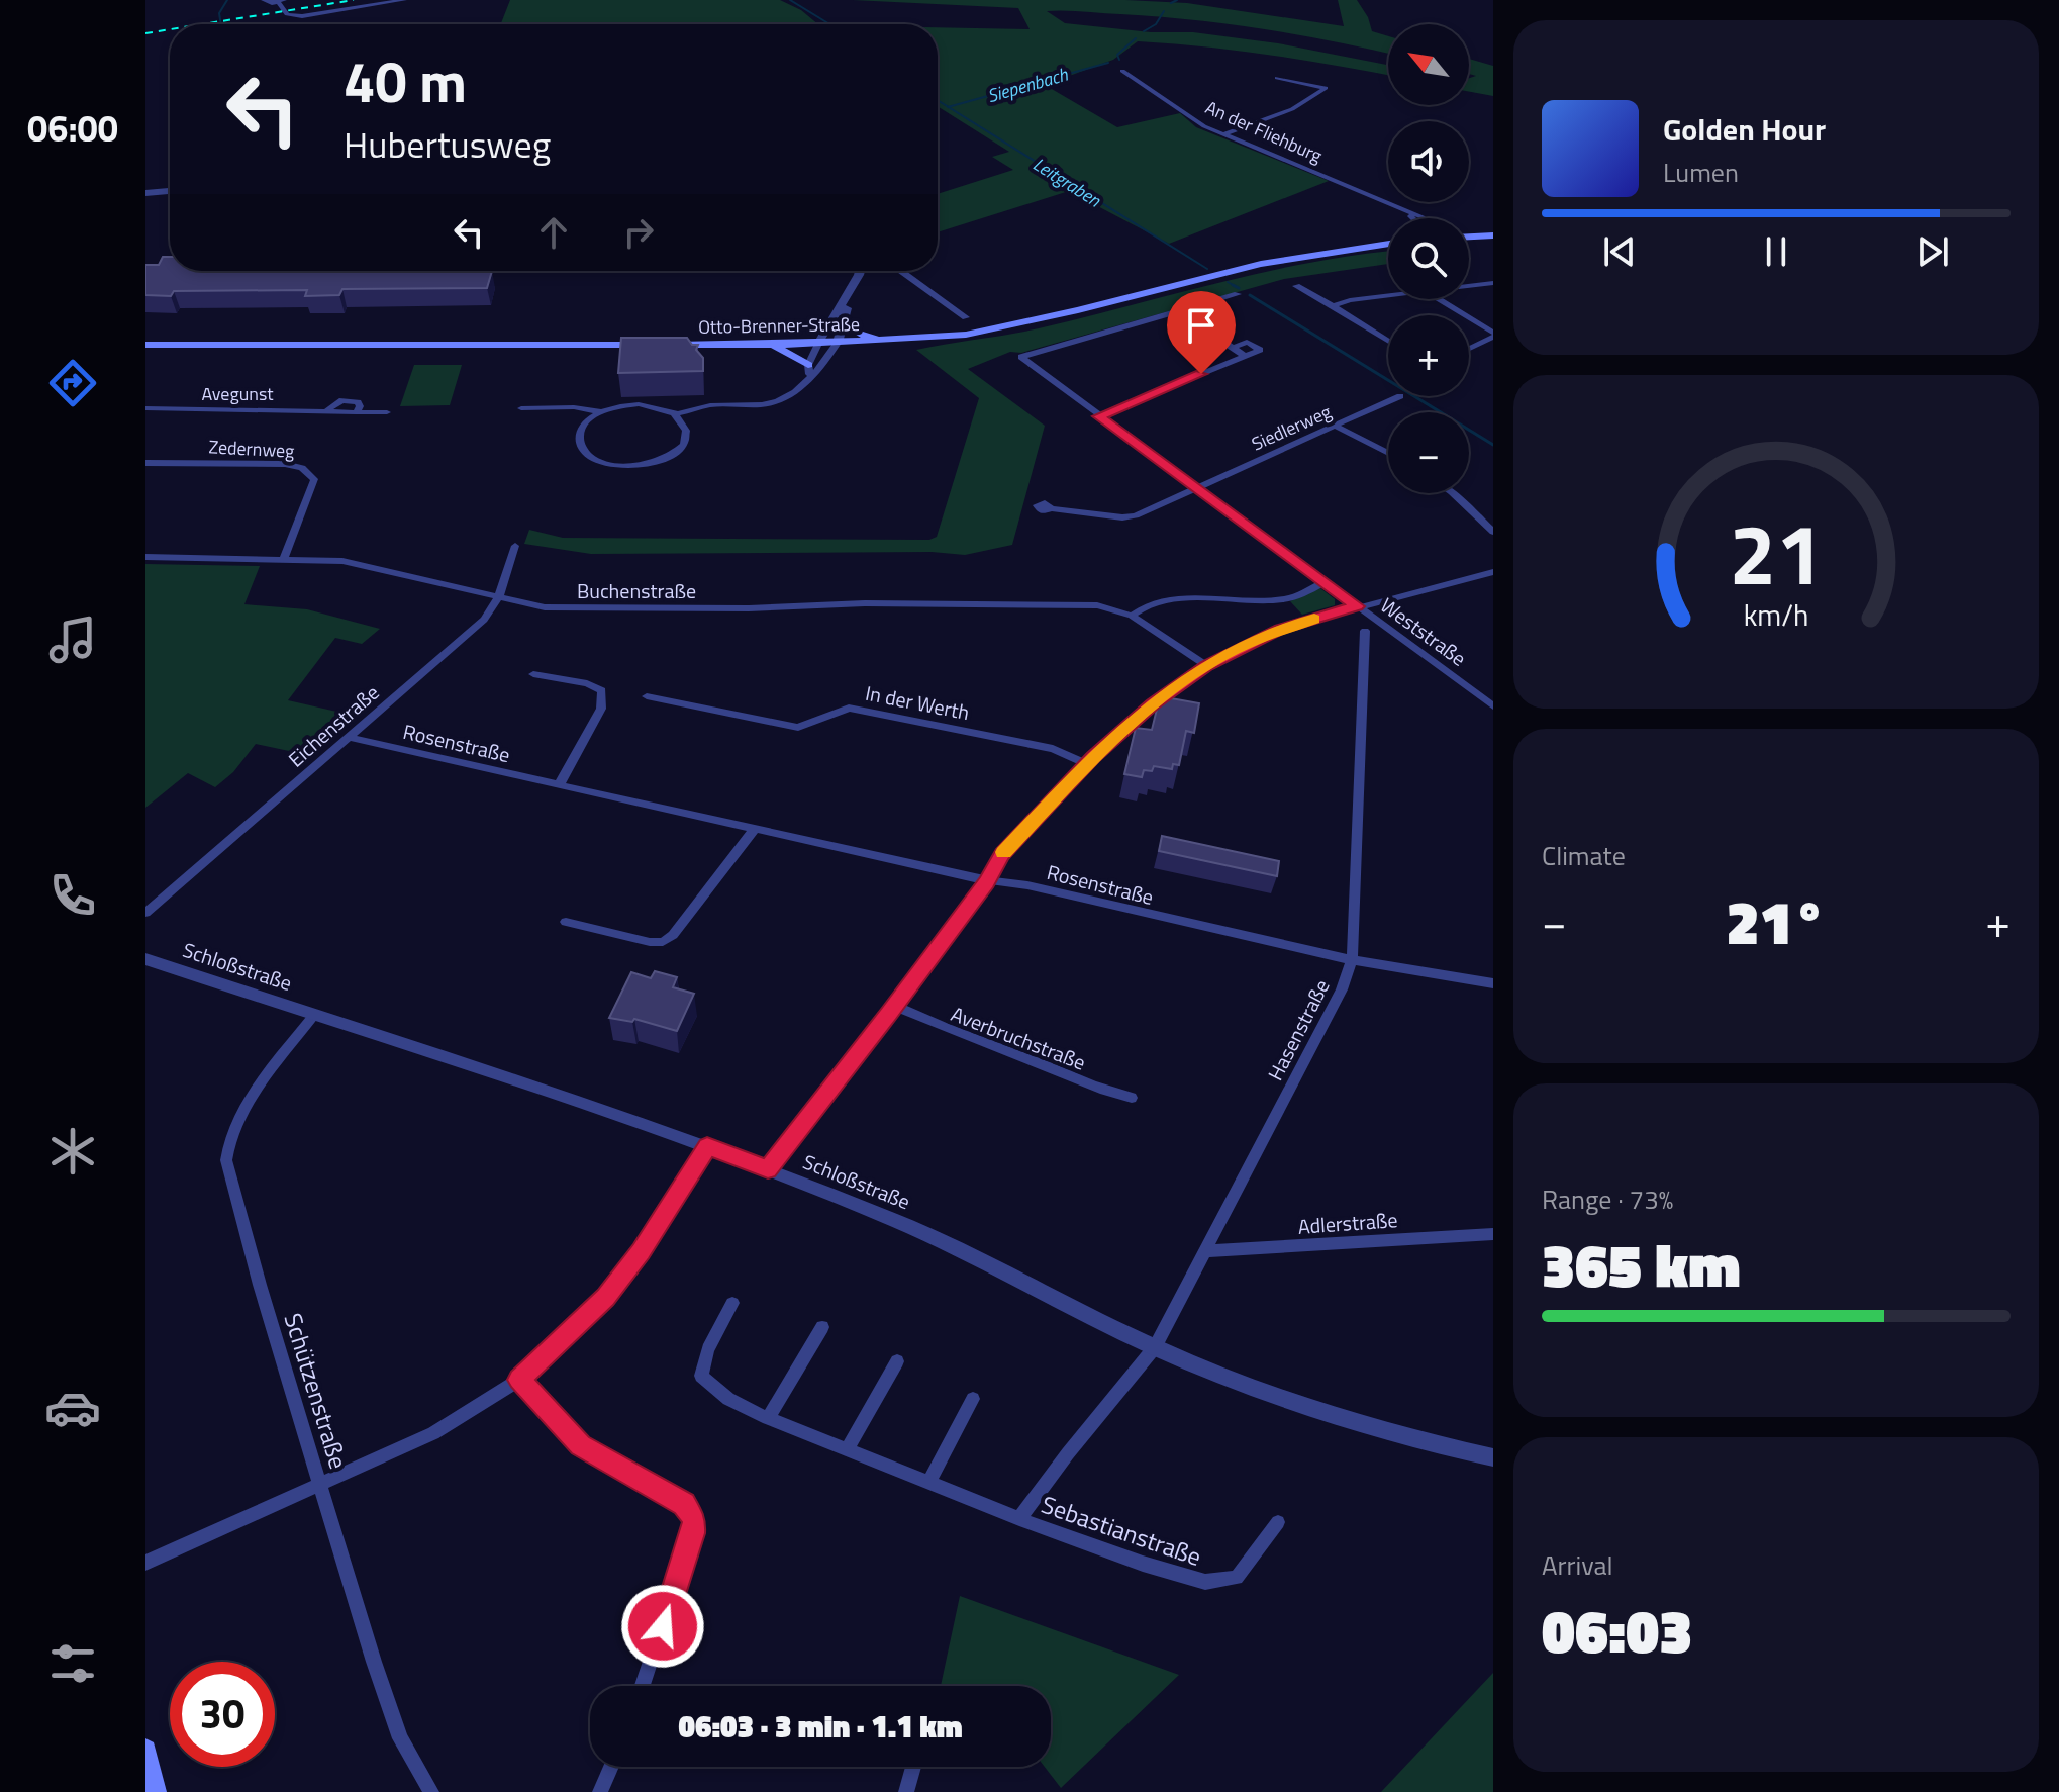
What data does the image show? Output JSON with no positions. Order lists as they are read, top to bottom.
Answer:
{
  "streets": {
    "main road": ["Otto-Brenner-Straße"],
    "street": [
      "An der Fliehburg",
      "Avegunst",
      "Siedlerweg",
      "Zedernweg",
      "Buchenstraße",
      "Weststraße",
      "In der Werth",
      "Eichenstraße",
      "Rosenstraße",
      "Schloßstraße",
      "Hasenstraße",
      "Averbruchstraße",
      "Adlerstraße",
      "Schützenstraße",
      "Sebastianstraße"
    ]
  },
  "crossings": [
    ["Siedlerweg", "Weststraße"],
    ["Zedernweg", "Buchenstraße"],
    ["Buchenstraße", "Eichenstraße"],
    ["Eichenstraße", "Rosenstraße"],
    ["Rosenstraße", "Hasenstraße"],
    ["Schloßstraße", "Hasenstraße"],
    ["Schloßstraße", "Schützenstraße"],
    ["Schloßstraße", "Sebastianstraße"],
    ["Hasenstraße", "Adlerstraße"],
    ["Hasenstraße", "Sebastianstraße"]
  ],
  "water": ["Siepenbach", "Leitgraben"],
  "north": "top left",
  "page": {
    "tabs": "06:00",
    "map_buttons": ["+", "−"],
    "turn": ["40 m", "Hubertusweg"],
    "song": ["Golden Hour", "Lumen"],
    "tile": [
      "Climate",
      ["Range · 73%", "365 km"],
      ["Arrival", "06:03"]
    ],
    "heat": ["−", "21°", "+"],
    "limit": "30",
    "trip": "06:03 · 3 min · 1.1 km",
    "gauge": ["21", "km/h"]
  }
}
